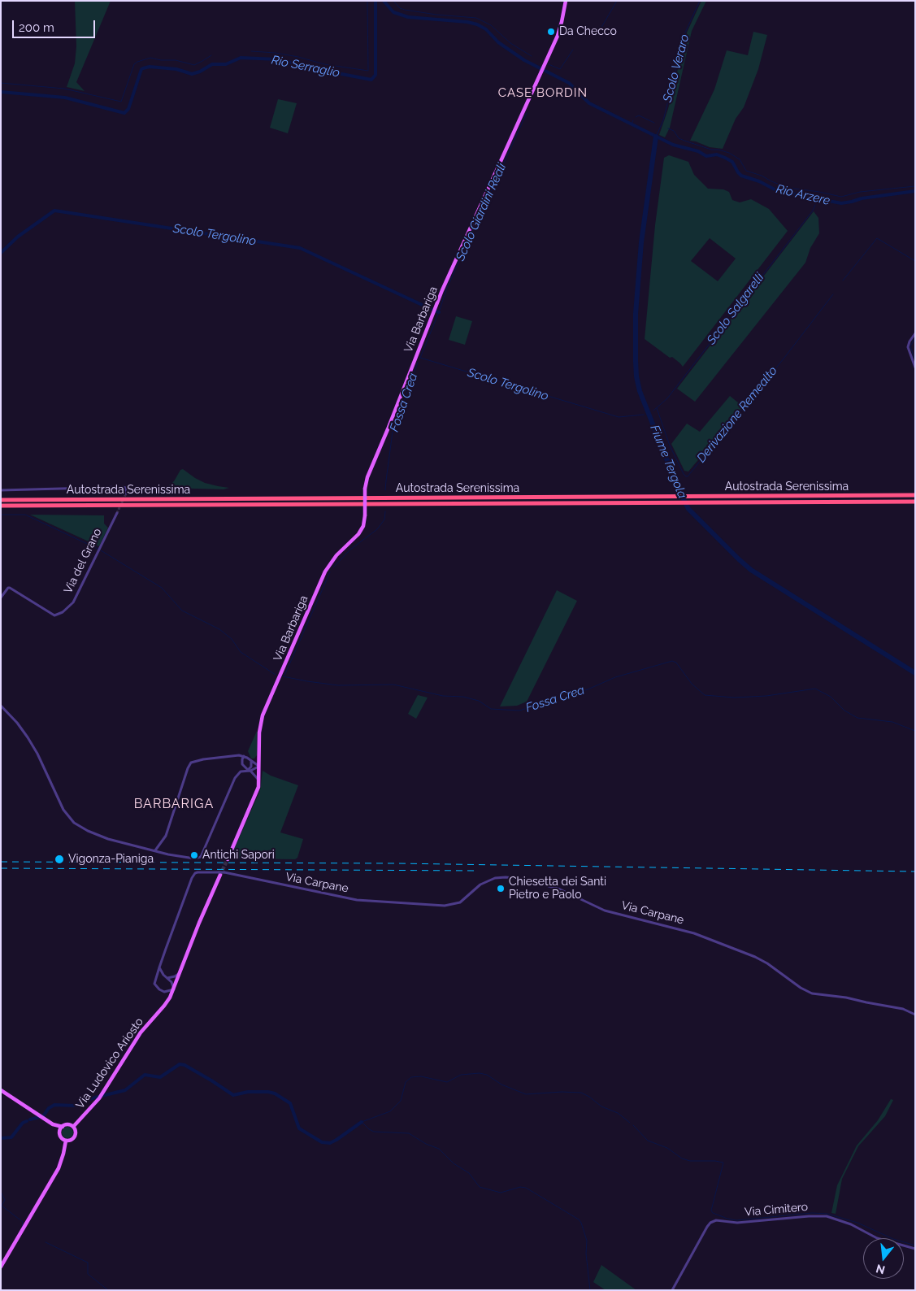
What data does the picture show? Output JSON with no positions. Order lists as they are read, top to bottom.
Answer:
{
  "streets": {
    "highway": ["Autostrada Serenissima"],
    "main road": ["Via Barbariga", "Via Ludovico Ariosto"],
    "street": ["Via del Grano", "Via Carpane", "Via Cimitero"]
  },
  "crossings": [
    ["Via Carpane", "Via Ludovico Ariosto"]
  ],
  "districts": ["CASE BORDIN", "BARBARIGA"],
  "water": [
    "Rio Serraglio",
    "Scolo Veraro",
    "Rio Arzere",
    "Scolo Giardini Reali",
    "Scolo Tergolino",
    "Scolo Salgarelli",
    "Fossa Crea",
    "Derivazione Remealto",
    "Fiume Tergola"
  ],
  "places": [
    "Da Checco",
    "Antichi Sapori",
    "Vigonza-Pianiga",
    "Chiesetta dei Santi Pietro e Paolo"
  ],
  "scale_bar": "200 m",
  "north": "bottom"
}
